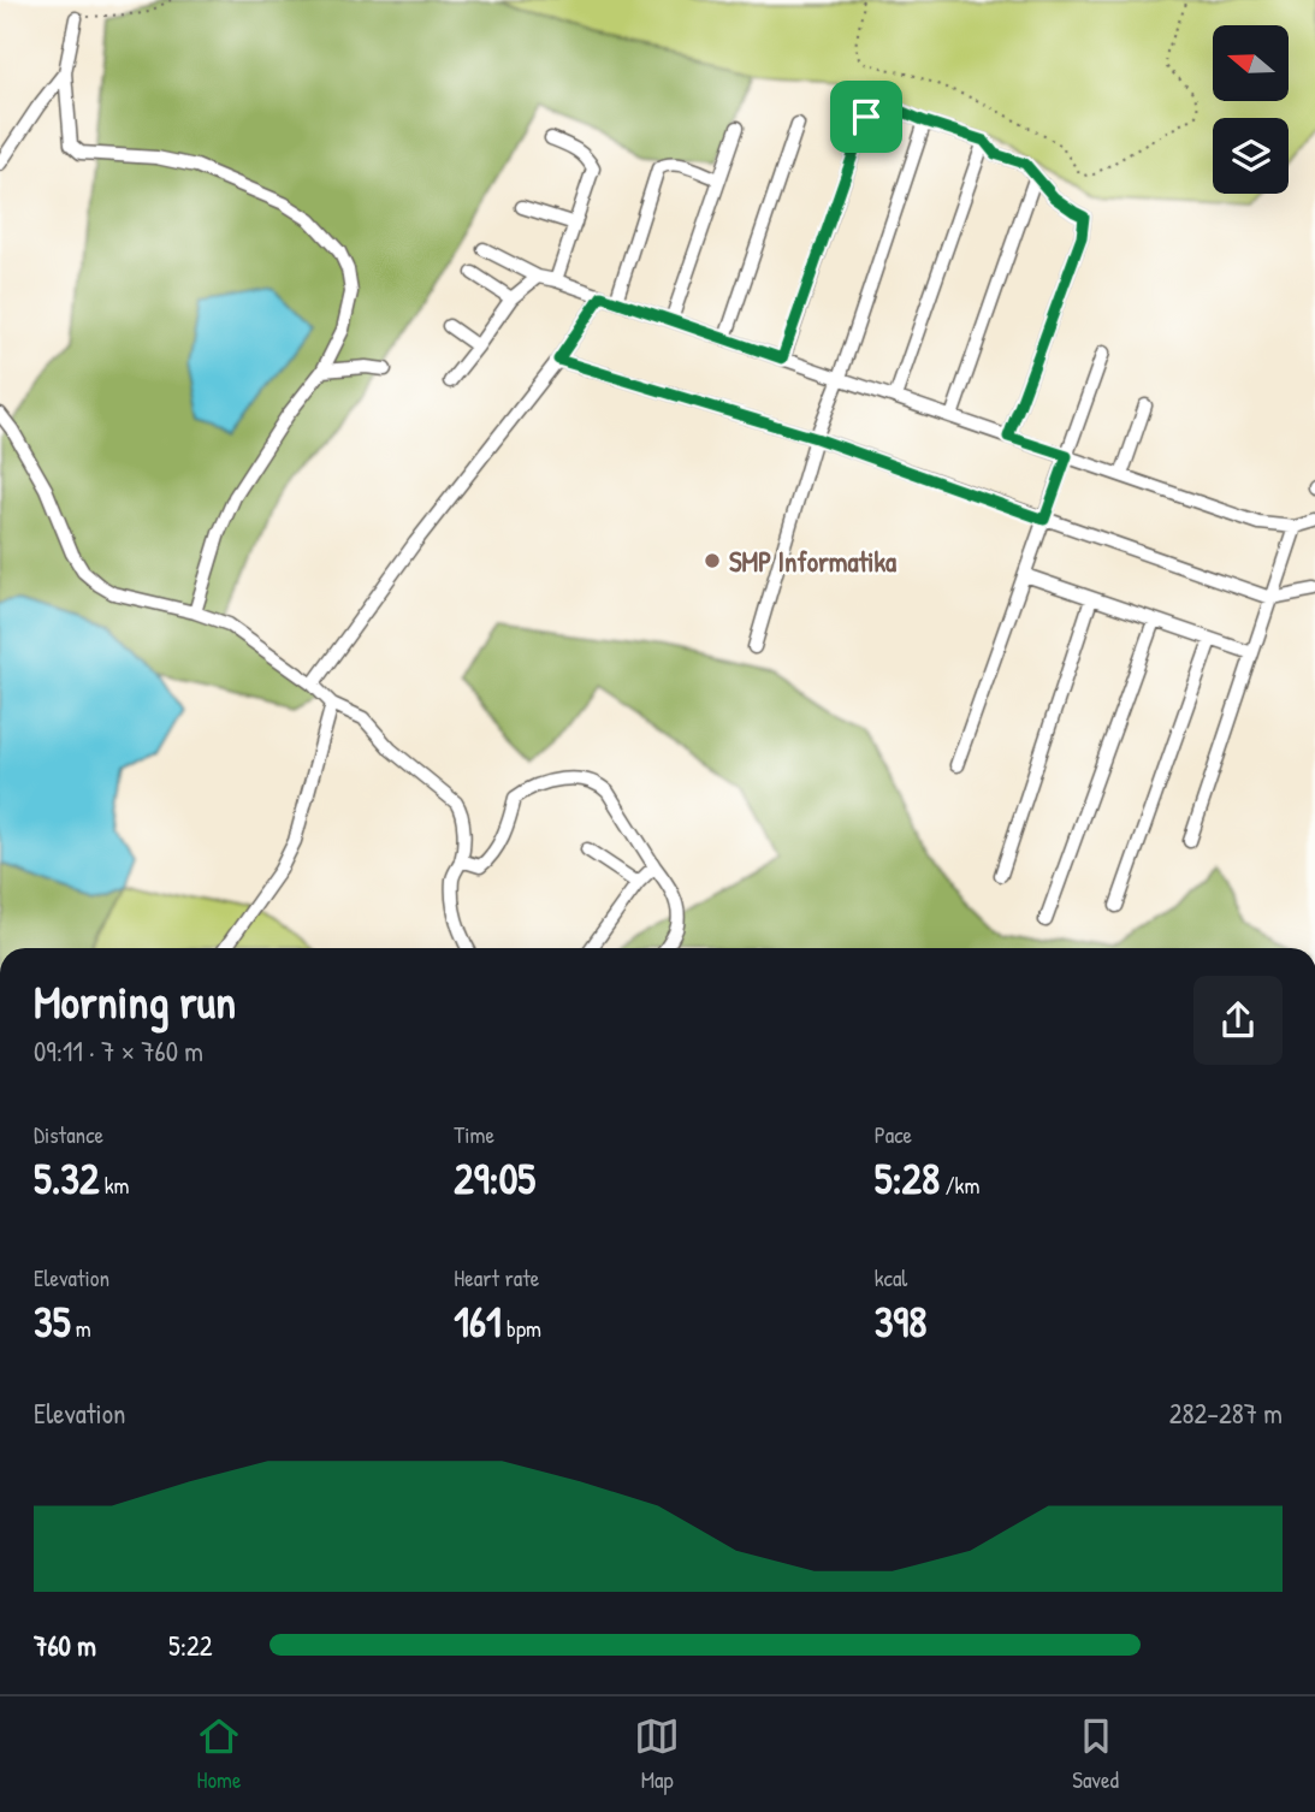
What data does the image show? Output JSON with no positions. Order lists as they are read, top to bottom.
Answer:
{
  "places": ["SMP Informatika"],
  "north": "left",
  "page": {
    "heading": ["Morning run", "09:11 · 7 × 760 m"],
    "stats": [
      ["Distance", "5.32 km"],
      ["Time", "29:05"],
      ["Pace", "5:28 /km"],
      ["Elevation", "35 m"],
      ["Heart rate", "161 bpm"],
      ["kcal", "398"]
    ],
    "chart": ["Elevation", "282–287 m"],
    "list": [
      {
        "name": "760 m",
        "note": "5:22"
      }
    ],
    "tabs": ["Home", "Map", "Saved"]
  }
}
